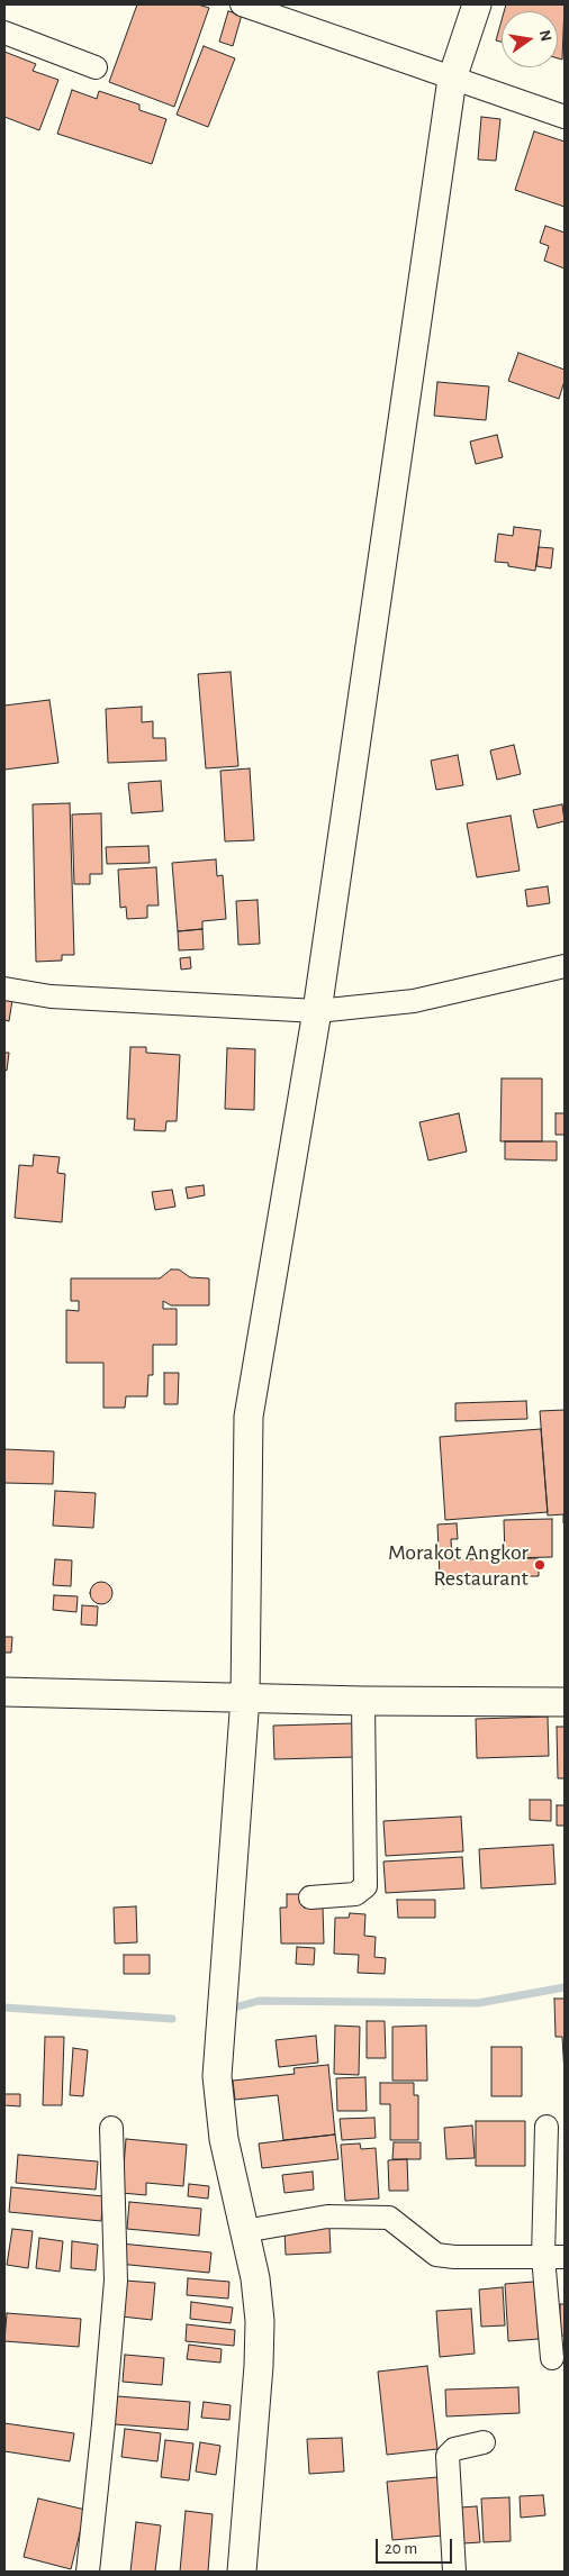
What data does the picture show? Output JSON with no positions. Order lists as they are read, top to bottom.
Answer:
{
  "places": ["Morakot Angkor Restaurant"],
  "scale_bar": "20 m",
  "north": "right"
}
